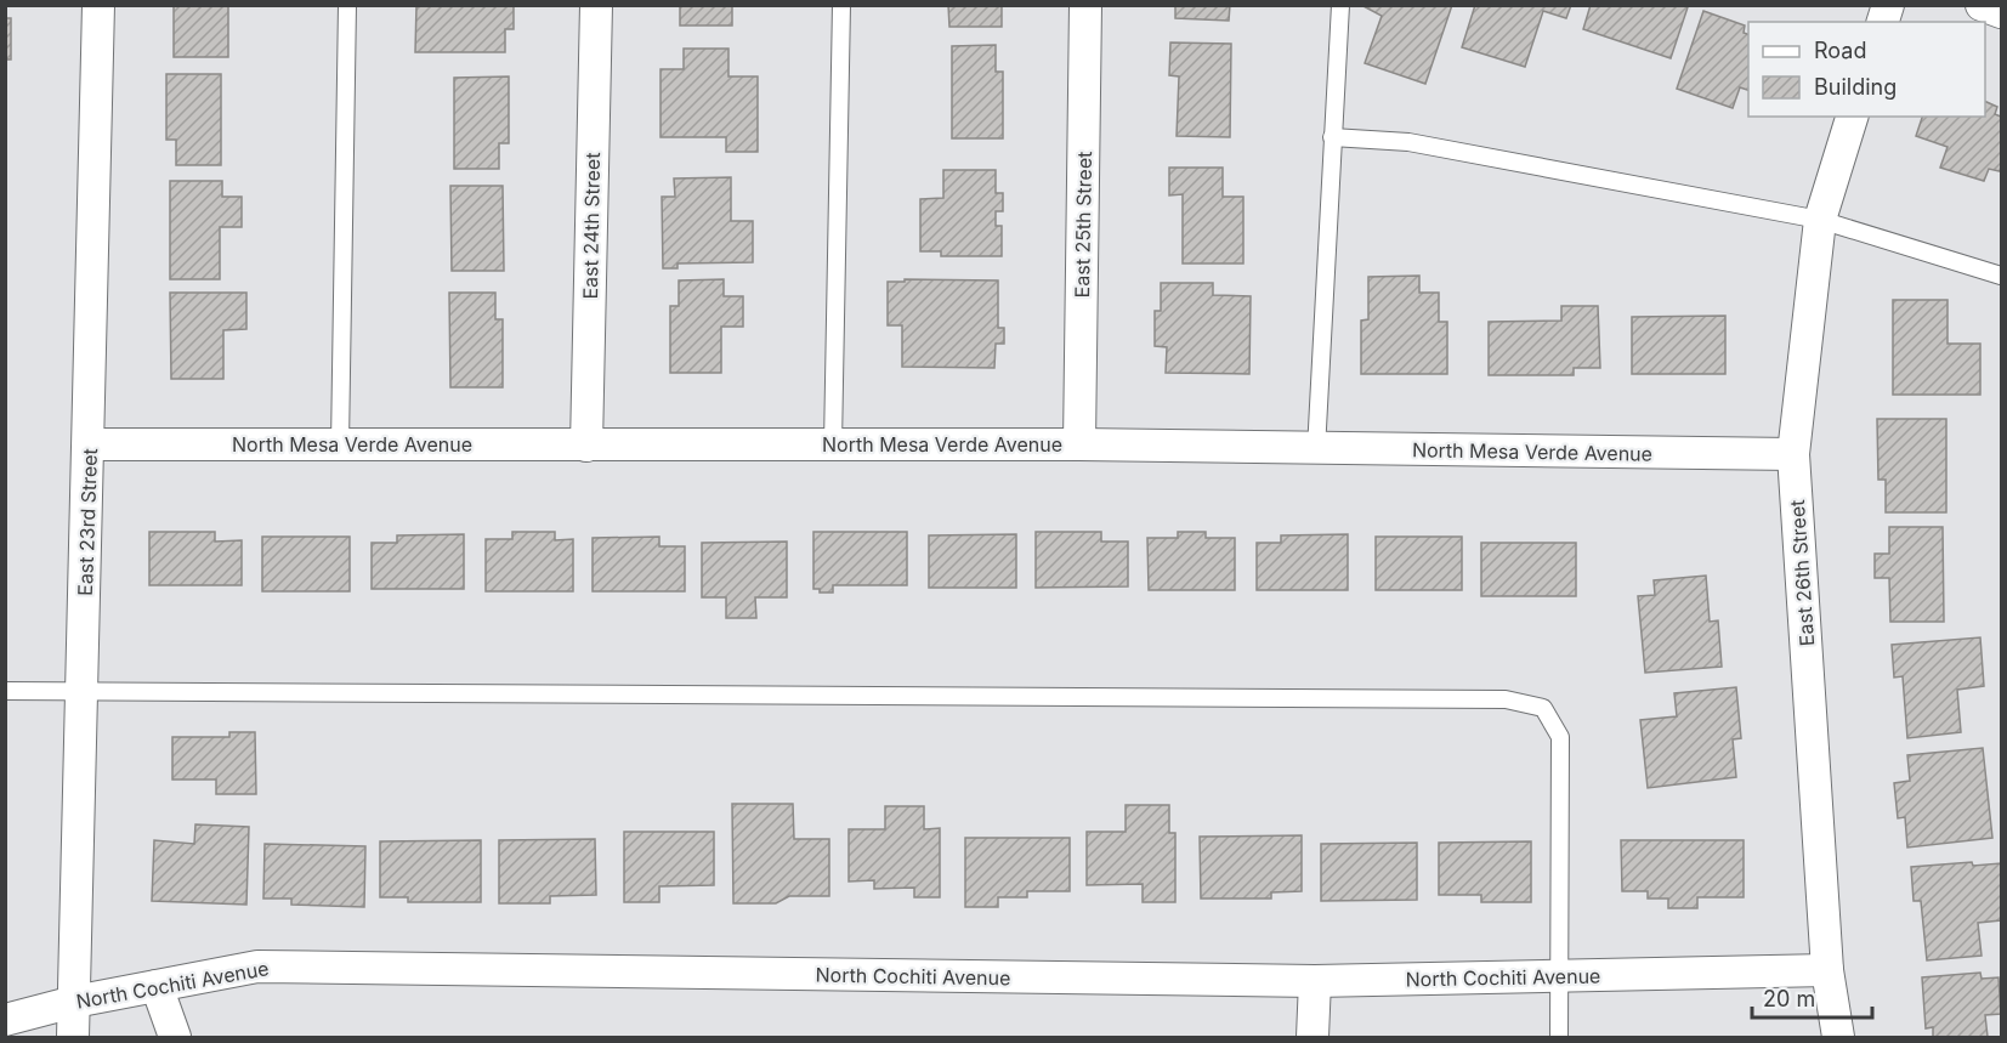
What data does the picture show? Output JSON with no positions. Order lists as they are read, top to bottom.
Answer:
{
  "streets": {
    "street": [
      "East 25th Street",
      "East 24th Street",
      "North Mesa Verde Avenue",
      "East 23rd Street",
      "East 26th Street",
      "North Cochiti Avenue"
    ]
  },
  "crossings": [
    ["East 25th Street", "North Mesa Verde Avenue"],
    ["East 24th Street", "North Mesa Verde Avenue"],
    ["North Mesa Verde Avenue", "East 23rd Street"],
    ["North Mesa Verde Avenue", "East 26th Street"],
    ["East 23rd Street", "North Cochiti Avenue"],
    ["East 26th Street", "North Cochiti Avenue"]
  ],
  "legend": ["Road", "Building"],
  "scale_bar": "20 m"
}
